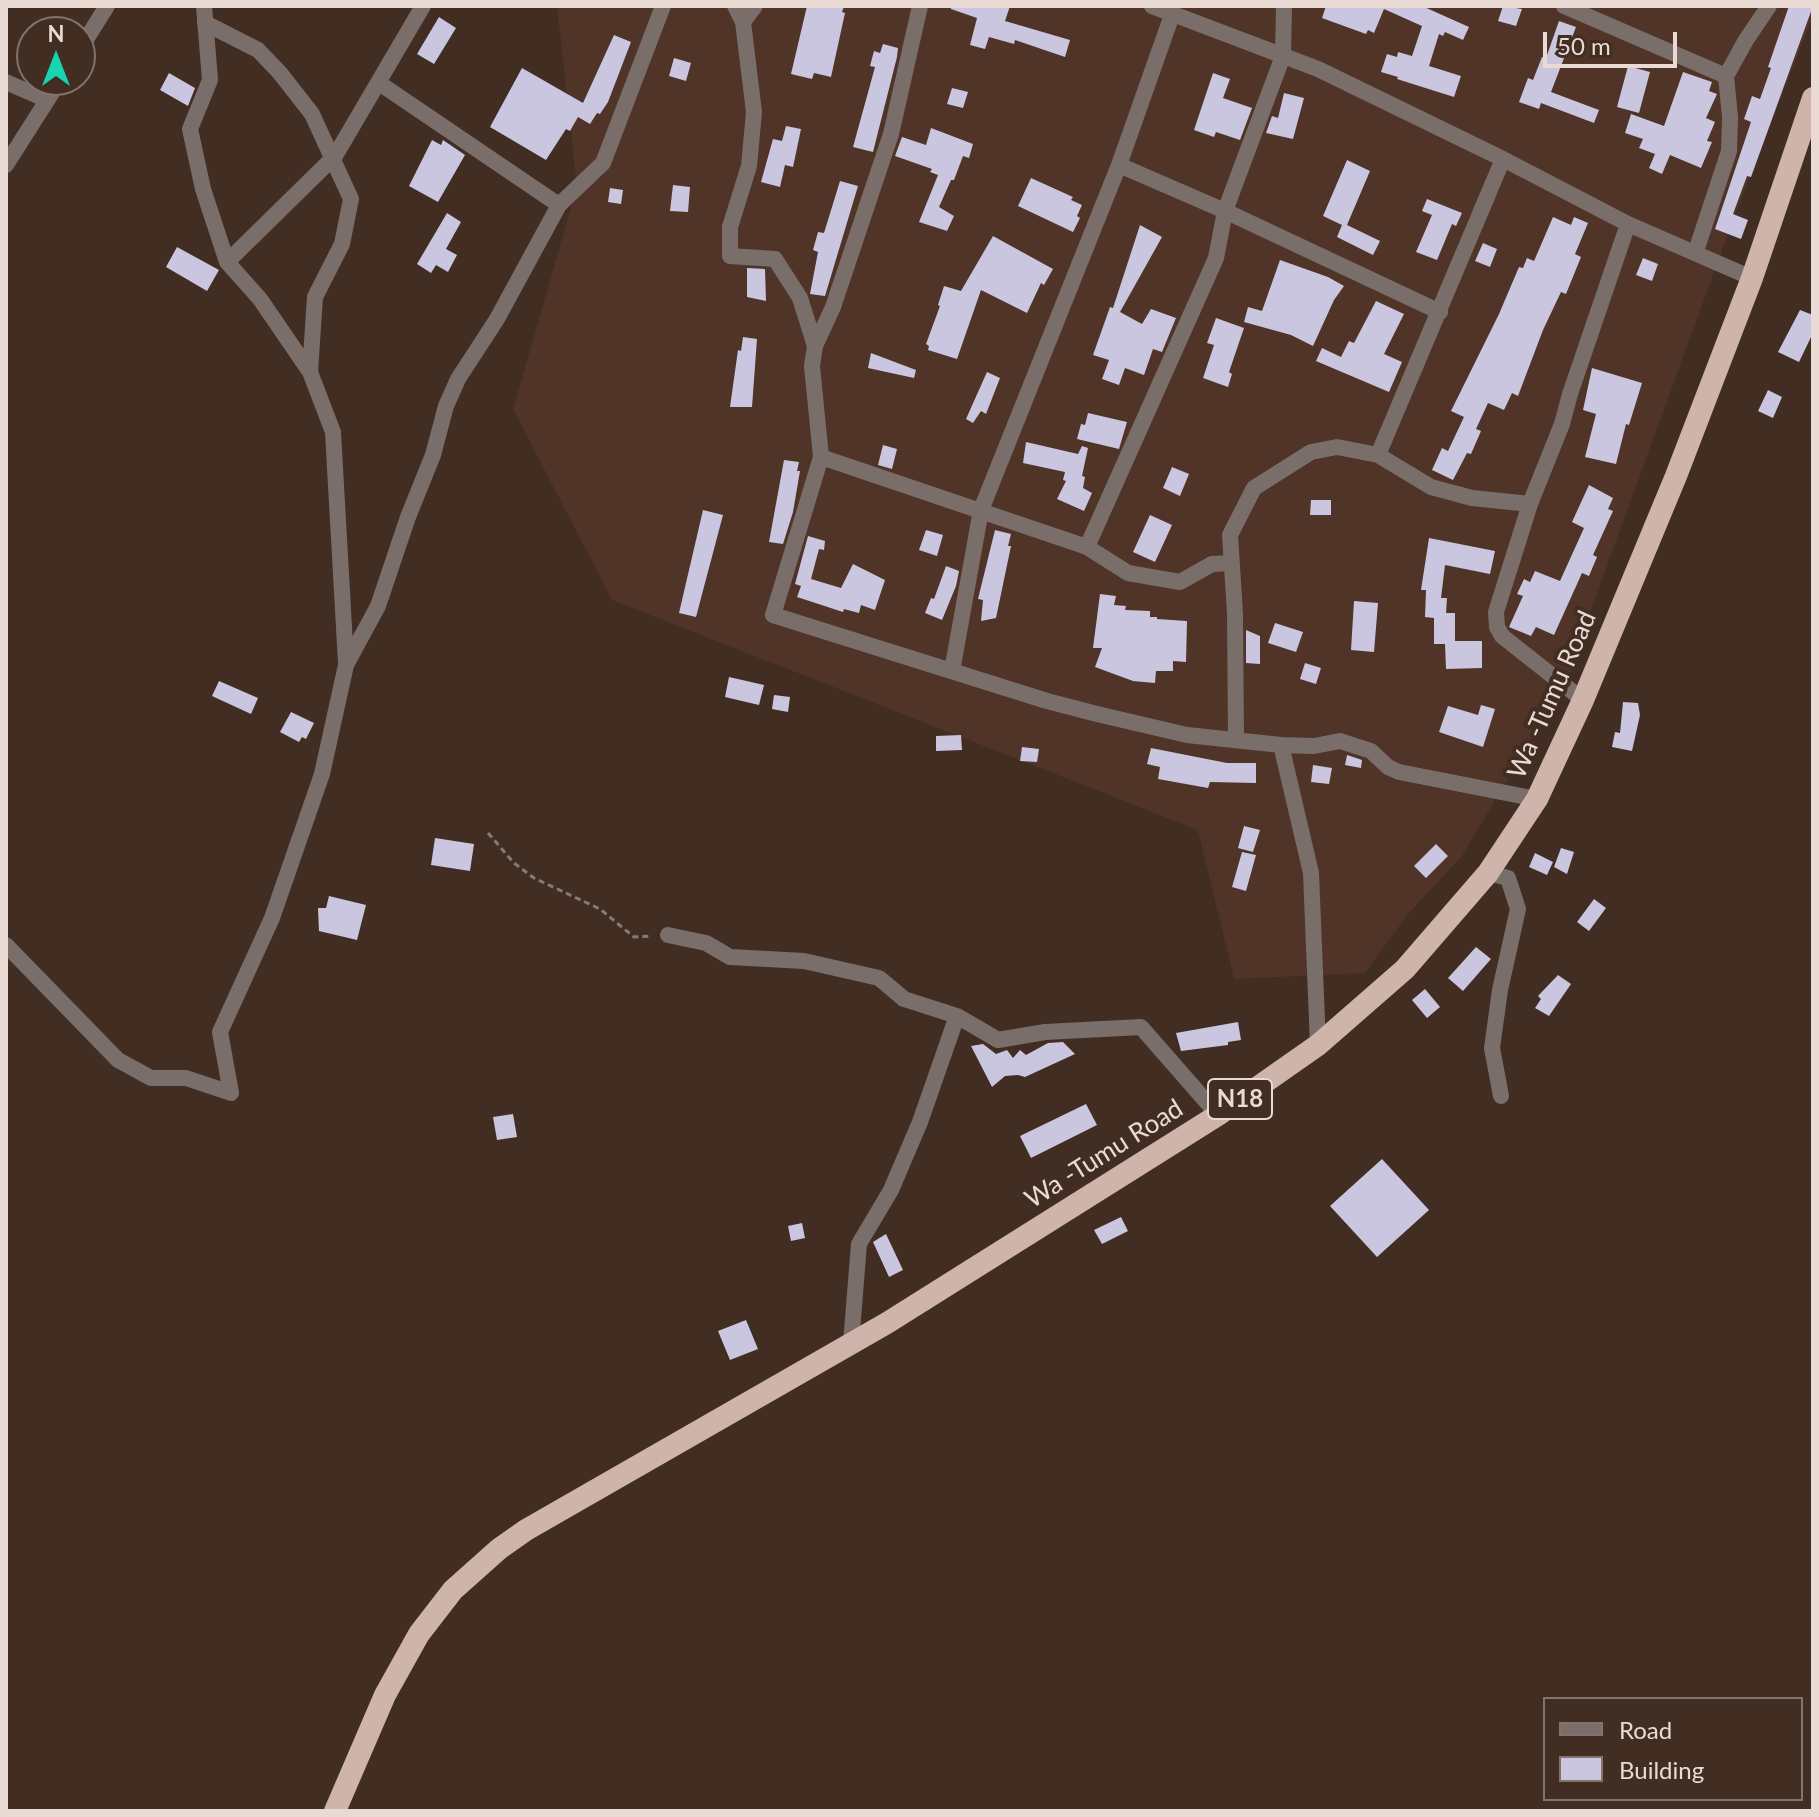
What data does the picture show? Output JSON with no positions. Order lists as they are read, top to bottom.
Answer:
{
  "streets": {
    "highway": ["Wa -Tumu Road", "N18"]
  },
  "legend": ["Road", "Building"],
  "scale_bar": "50 m",
  "north": "top"
}
